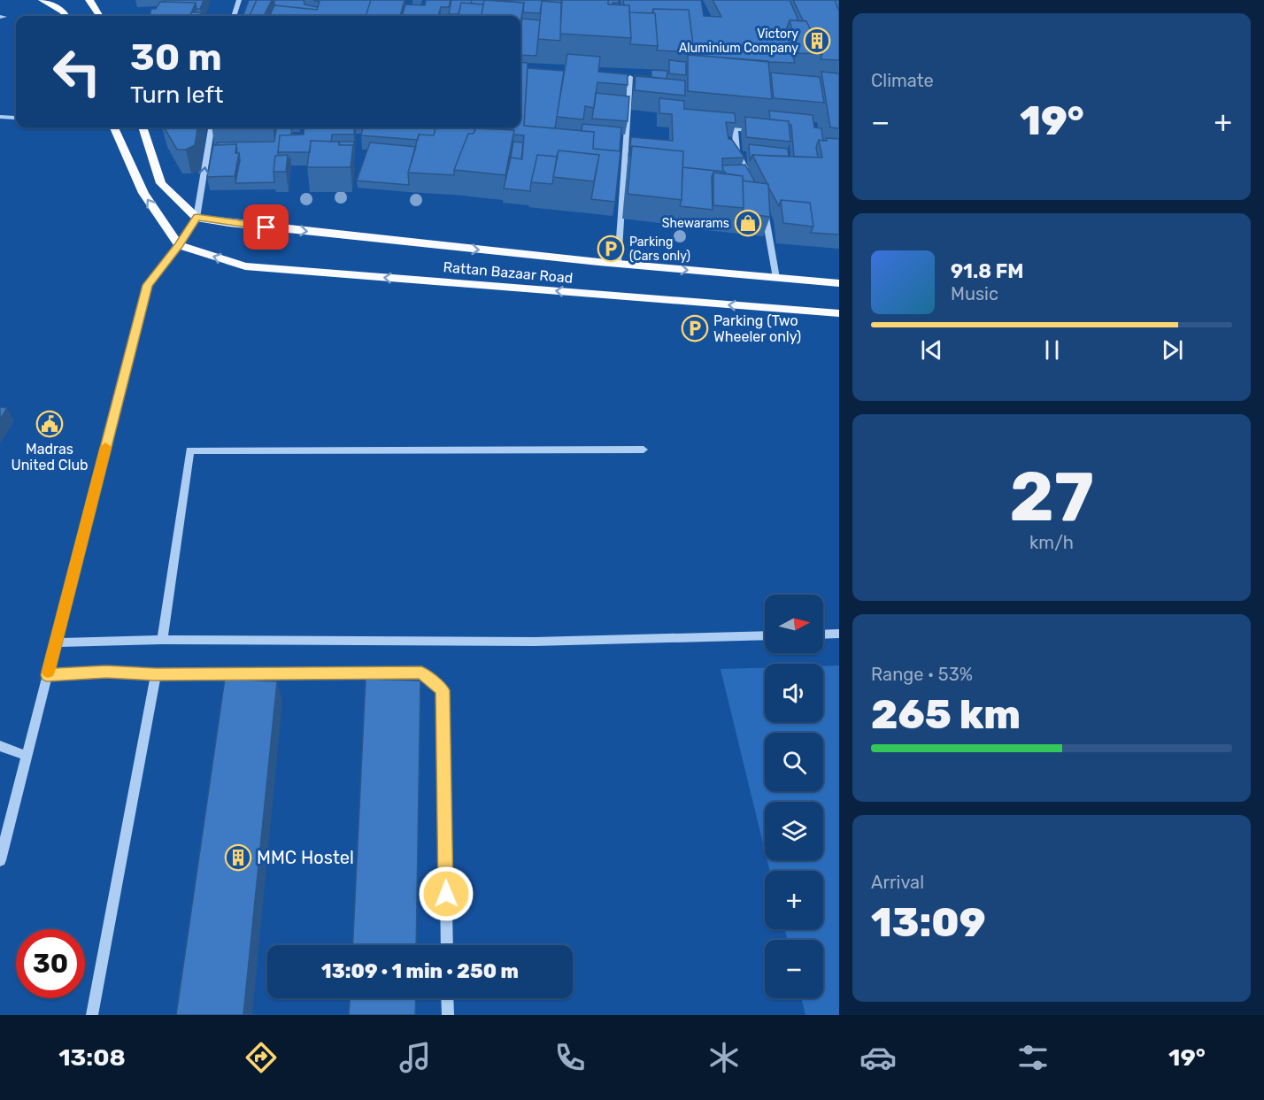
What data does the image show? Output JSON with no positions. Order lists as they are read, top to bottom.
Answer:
{
  "streets": {
    "main road": ["Rattan Bazaar Road"]
  },
  "places": {
    "building": ["Victory Aluminium Company", "MMC Hostel"],
    "shop": ["Shewarams"],
    "parking": ["Parking (Cars only)", "Parking (Two Wheeler only)"],
    "public building": ["Madras United Club"]
  },
  "north": "right",
  "page": {
    "tile": [
      "Climate",
      ["27", "km/h"],
      ["Range · 53%", "265 km"],
      ["Arrival", "13:09"]
    ],
    "turn": ["30 m", "Turn left"],
    "heat": ["−", "19°", "+"],
    "song": ["91.8 FM", "Music"],
    "map_buttons": ["+", "−"],
    "limit": "30",
    "trip": "13:09 · 1 min · 250 m",
    "tabs": ["13:08", "19°"]
  }
}
